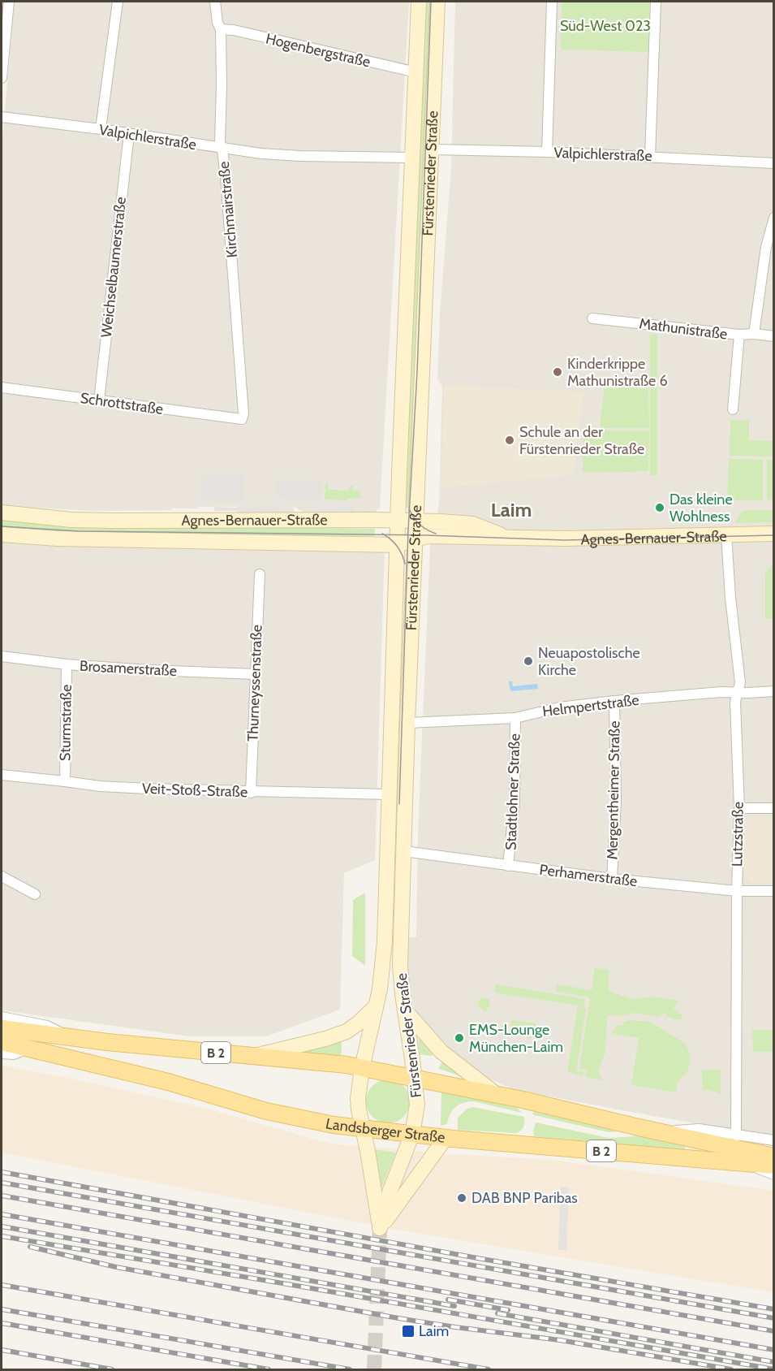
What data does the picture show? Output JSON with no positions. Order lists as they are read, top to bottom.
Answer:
{
  "streets": {
    "main road": [
      "Fürstenrieder Straße",
      "Agnes-Bernauer-Straße",
      "B 2",
      "Landsberger Straße"
    ],
    "street": [
      "Hogenbergstraße",
      "Valpichlerstraße",
      "Kirchmairstraße",
      "Weichselbaumerstraße",
      "Mathunistraße",
      "Schrottstraße",
      "Brosamerstraße",
      "Thurneyssenstraße",
      "Helmpertstraße",
      "Sturmstraße",
      "Veit-Stoß-Straße",
      "Mergentheimer Straße",
      "Stadtlohner Straße",
      "Lutzstraße",
      "Perhamerstraße"
    ]
  },
  "crossings": [
    ["Hogenbergstraße", "Fürstenrieder Straße"],
    ["Hogenbergstraße", "Kirchmairstraße"],
    ["Valpichlerstraße", "Fürstenrieder Straße"],
    ["Valpichlerstraße", "Kirchmairstraße"],
    ["Valpichlerstraße", "Weichselbaumerstraße"],
    ["Fürstenrieder Straße", "Agnes-Bernauer-Straße"],
    ["Fürstenrieder Straße", "Helmpertstraße"],
    ["Fürstenrieder Straße", "Veit-Stoß-Straße"],
    ["Fürstenrieder Straße", "Perhamerstraße"],
    ["Fürstenrieder Straße", "B 2"],
    ["Fürstenrieder Straße", "Landsberger Straße"],
    ["Kirchmairstraße", "Schrottstraße"],
    ["Weichselbaumerstraße", "Schrottstraße"],
    ["Agnes-Bernauer-Straße", "Lutzstraße"],
    ["Brosamerstraße", "Thurneyssenstraße"],
    ["Brosamerstraße", "Sturmstraße"],
    ["Thurneyssenstraße", "Veit-Stoß-Straße"],
    ["Helmpertstraße", "Mergentheimer Straße"],
    ["Helmpertstraße", "Stadtlohner Straße"],
    ["Helmpertstraße", "Lutzstraße"],
    ["Sturmstraße", "Veit-Stoß-Straße"],
    ["Mergentheimer Straße", "Perhamerstraße"],
    ["Stadtlohner Straße", "Perhamerstraße"],
    ["Lutzstraße", "Perhamerstraße"]
  ],
  "districts": ["Laim"],
  "parks": ["Süd-West 023"],
  "places": {
    "other": [
      "Kinderkrippe Mathunistraße 6",
      "Schule an der Fürstenrieder Straße",
      "Das kleine Wohlness",
      "Neuapostolische Kirche",
      "EMS-Lounge München-Laim",
      "DAB BNP Paribas"
    ],
    "transit": ["Laim"]
  }
}
